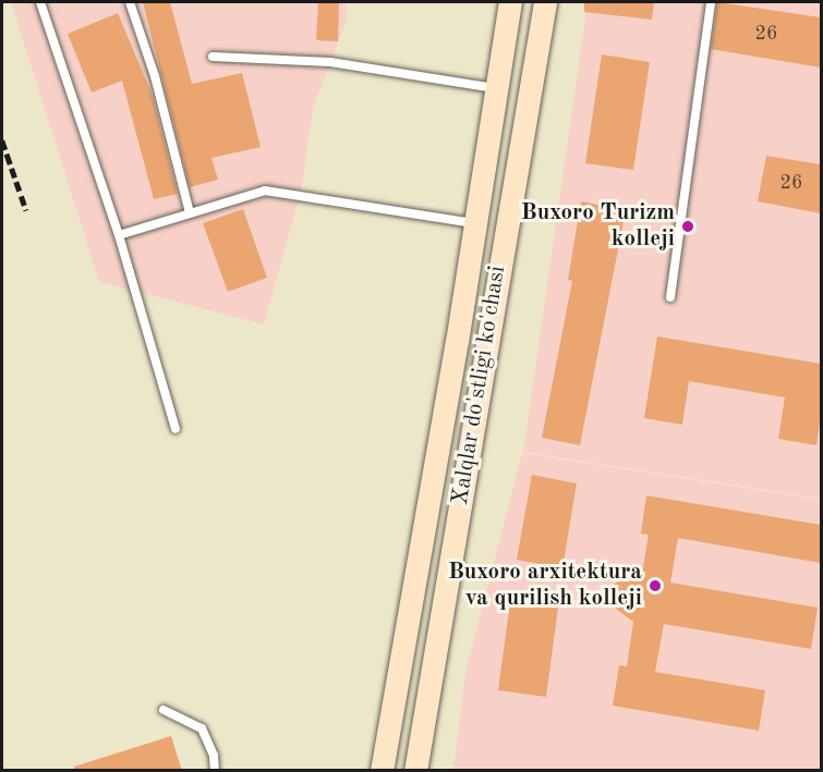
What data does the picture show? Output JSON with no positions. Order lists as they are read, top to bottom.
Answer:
{
  "streets": {
    "main road": ["Xalqlar do'stligi ko'chasi"]
  },
  "places": ["Buxoro Turizm kolleji", "Buxoro arxitektura va qurilish kolleji"],
  "house_numbers": ["26", "26"]
}
